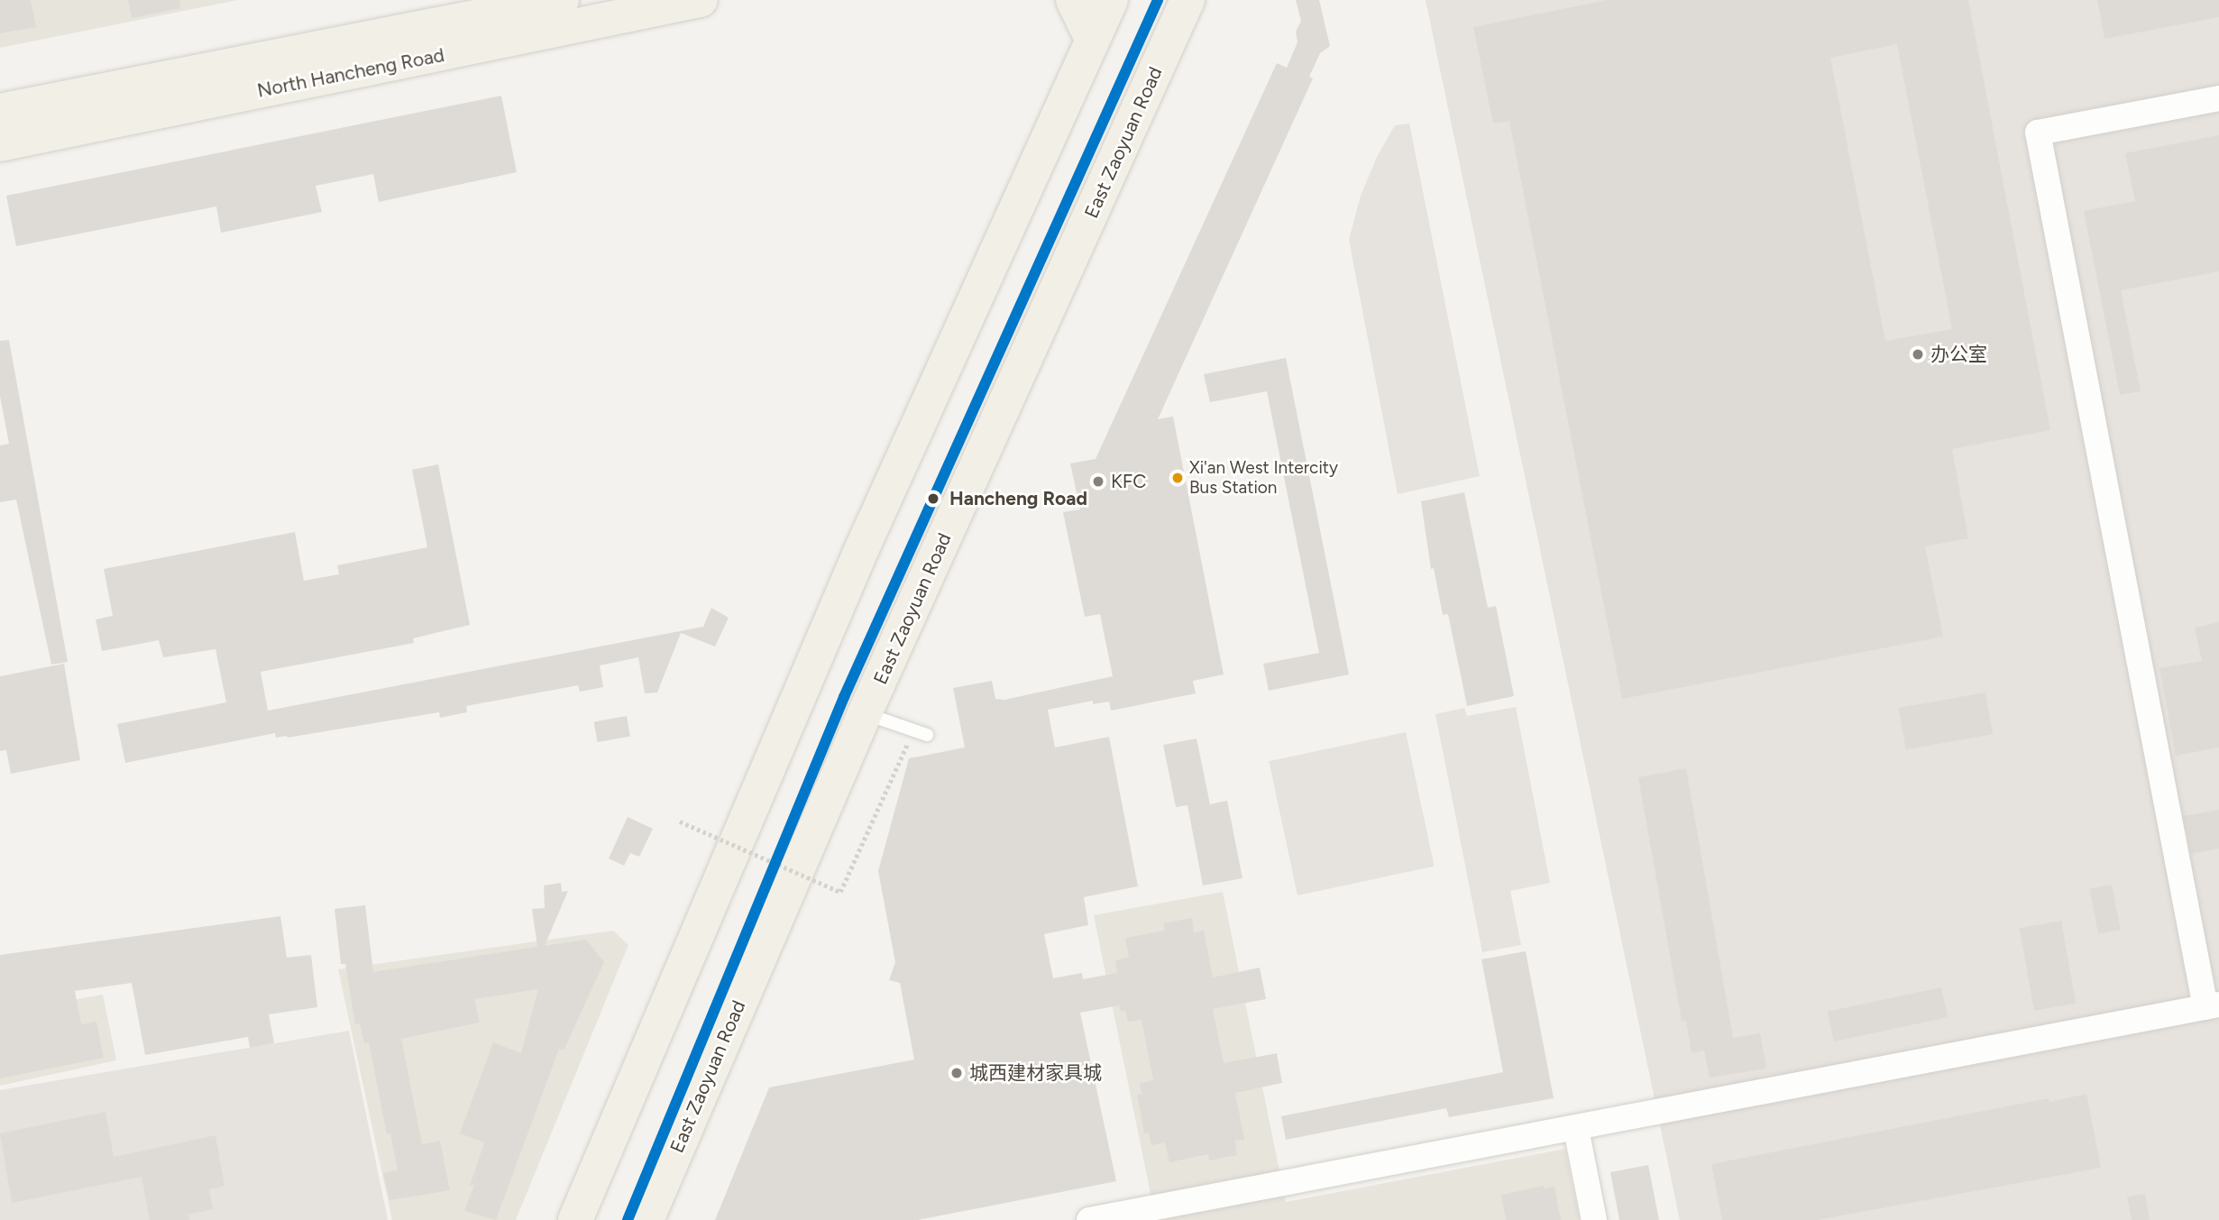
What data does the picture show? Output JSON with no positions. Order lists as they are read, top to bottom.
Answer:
{
  "streets": {
    "main road": ["North Hancheng Road", "East Zaoyuan Road"]
  },
  "places": [
    "办公室",
    "Xi'an West Intercity Bus Station",
    "KFC",
    "Hancheng Road",
    "城西建材家具城"
  ]
}
